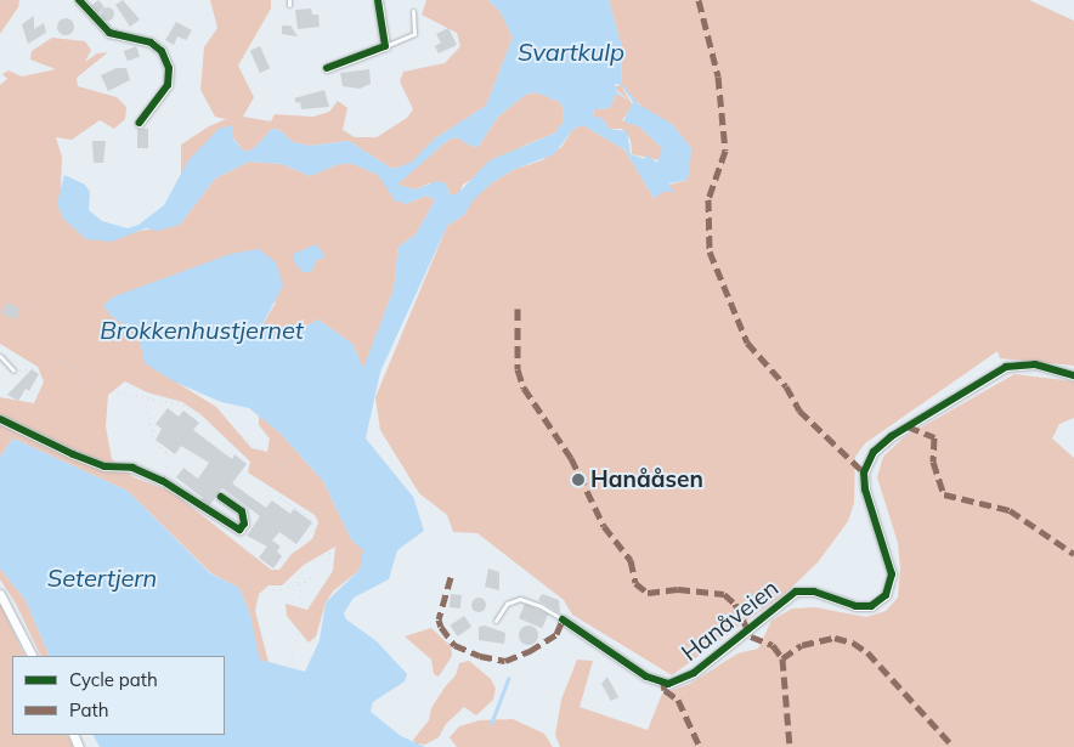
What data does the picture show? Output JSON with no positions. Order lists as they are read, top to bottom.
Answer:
{
  "streets": {
    "street": ["Hanåveien"]
  },
  "water": ["Svartkulp", "Brokkenhustjernet", "Setertjern"],
  "places": ["Hanååsen"],
  "legend": ["Cycle path", "Path"]
}
